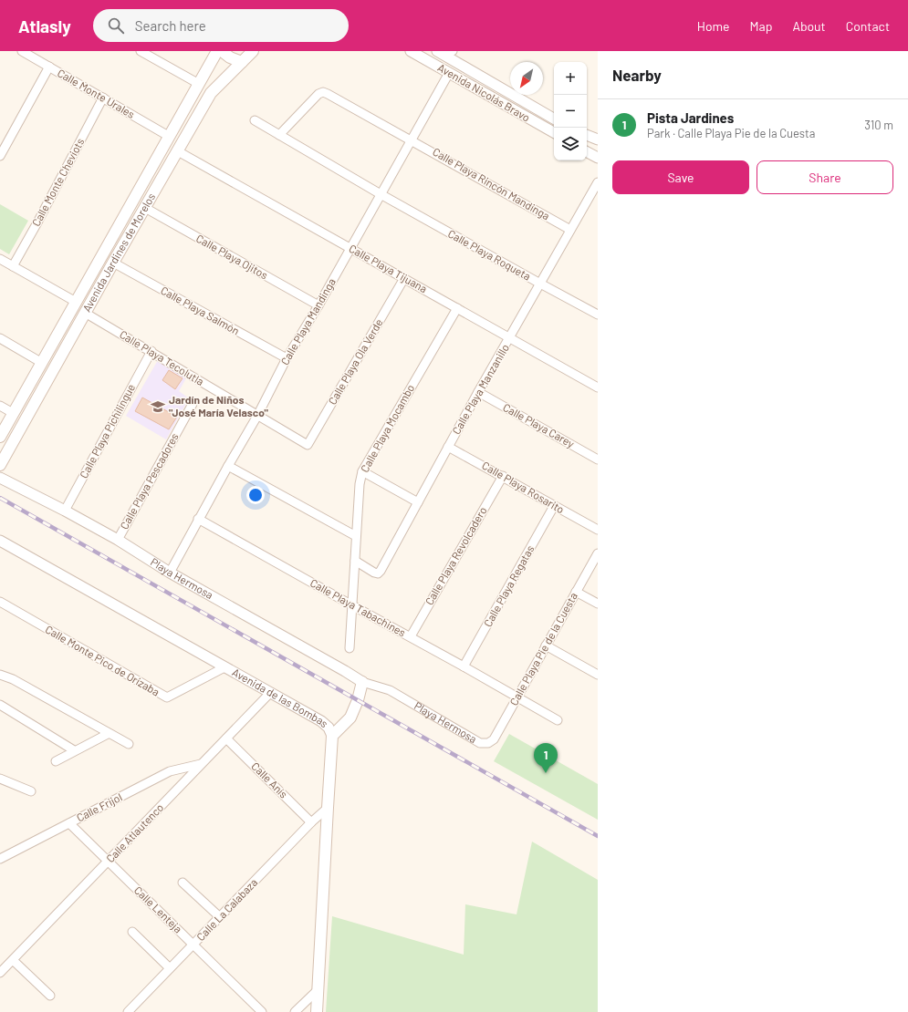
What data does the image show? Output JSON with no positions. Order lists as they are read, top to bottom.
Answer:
{
  "streets": {
    "main road": ["Avenida Jardines de Morelos", "Avenida de las Bombas"],
    "street": [
      "Avenida Nicolás Bravo",
      "Calle Monte Urales",
      "Calle Monte Cheviots",
      "Calle Playa Rincón Mandinga",
      "Calle Playa Roqueta",
      "Calle Playa Ojitos",
      "Calle Playa Tijuana",
      "Calle Playa Salmón",
      "Calle Playa Mandinga",
      "Calle Playa Tecolutla",
      "Calle Playa Ola Verde",
      "Calle Playa Manzanillo",
      "Calle Playa Carey",
      "Calle Playa Mocambo",
      "Calle Playa Pichilingue",
      "Calle Playa Pescadores",
      "Calle Playa Rosarito",
      "Calle Playa Revolcadero",
      "Playa Hermosa",
      "Calle Playa Regatas",
      "Calle Playa Tabachines",
      "Calle Playa Pie de la Cuesta",
      "Calle Monte Pico de Orizaba",
      "Calle Anís",
      "Calle Frijol",
      "Calle Atlautenco",
      "Calle Lenteja",
      "Calle La Calabaza"
    ]
  },
  "crossings": [
    ["Avenida Nicolás Bravo", "Calle Playa Mandinga"],
    ["Calle Monte Urales", "Calle Monte Cheviots"],
    ["Calle Monte Urales", "Avenida Jardines de Morelos"],
    ["Calle Playa Rincón Mandinga", "Calle Playa Roqueta"],
    ["Calle Playa Rincón Mandinga", "Calle Playa Mandinga"],
    ["Calle Playa Rincón Mandinga", "Calle Playa Manzanillo"],
    ["Avenida Jardines de Morelos", "Calle Playa Ojitos"],
    ["Avenida Jardines de Morelos", "Calle Playa Tijuana"],
    ["Avenida Jardines de Morelos", "Calle Playa Salmón"],
    ["Avenida Jardines de Morelos", "Calle Playa Tecolutla"],
    ["Calle Playa Roqueta", "Calle Playa Mandinga"],
    ["Calle Playa Roqueta", "Calle Playa Manzanillo"],
    ["Calle Playa Ojitos", "Calle Playa Mandinga"],
    ["Calle Playa Tijuana", "Calle Playa Mandinga"],
    ["Calle Playa Tijuana", "Calle Playa Ola Verde"],
    ["Calle Playa Tijuana", "Calle Playa Manzanillo"],
    ["Calle Playa Tijuana", "Calle Playa Mocambo"],
    ["Calle Playa Salmón", "Calle Playa Mandinga"],
    ["Calle Playa Mandinga", "Calle Playa Tecolutla"],
    ["Calle Playa Mandinga", "Playa Hermosa"],
    ["Calle Playa Mandinga", "Calle Playa Tabachines"],
    ["Calle Playa Tecolutla", "Calle Playa Ola Verde"],
    ["Calle Playa Tecolutla", "Calle Playa Pichilingue"],
    ["Calle Playa Manzanillo", "Calle Playa Carey"],
    ["Calle Playa Manzanillo", "Calle Playa Mocambo"],
    ["Calle Playa Manzanillo", "Calle Playa Rosarito"],
    ["Calle Playa Mocambo", "Calle Playa Tabachines"],
    ["Calle Playa Pichilingue", "Playa Hermosa"],
    ["Calle Playa Pescadores", "Playa Hermosa"],
    ["Calle Playa Rosarito", "Calle Playa Revolcadero"],
    ["Calle Playa Rosarito", "Calle Playa Regatas"],
    ["Calle Playa Revolcadero", "Calle Playa Tabachines"],
    ["Playa Hermosa", "Calle Playa Pie de la Cuesta"],
    ["Calle Playa Regatas", "Calle Playa Tabachines"],
    ["Calle Playa Tabachines", "Calle Playa Pie de la Cuesta"],
    ["Calle Monte Pico de Orizaba", "Avenida de las Bombas"],
    ["Avenida de las Bombas", "Calle Atlautenco"],
    ["Avenida de las Bombas", "Calle La Calabaza"],
    ["Calle Anís", "Calle Atlautenco"],
    ["Calle Anís", "Calle La Calabaza"],
    ["Calle Frijol", "Calle Atlautenco"],
    ["Calle Frijol", "Calle Lenteja"],
    ["Calle Atlautenco", "Calle Lenteja"],
    ["Calle Lenteja", "Calle La Calabaza"]
  ],
  "places": {
    "school or university": ["Jardín de Niños \"José María Velasco\""]
  },
  "north": "bottom left",
  "page": {
    "header": "Atlasly",
    "search": "Search here",
    "nav": [
      "Home",
      "Map",
      "About",
      "Contact"
    ],
    "heading": "Nearby",
    "map_buttons": ["+", "−"],
    "list": [
      {
        "mark": "1",
        "name": "Pista Jardines",
        "note": "Park · Calle Playa Pie de la Cuesta",
        "value": "310 m"
      }
    ],
    "buttons": ["Save", "Share"],
    "pins": "1"
  }
}
